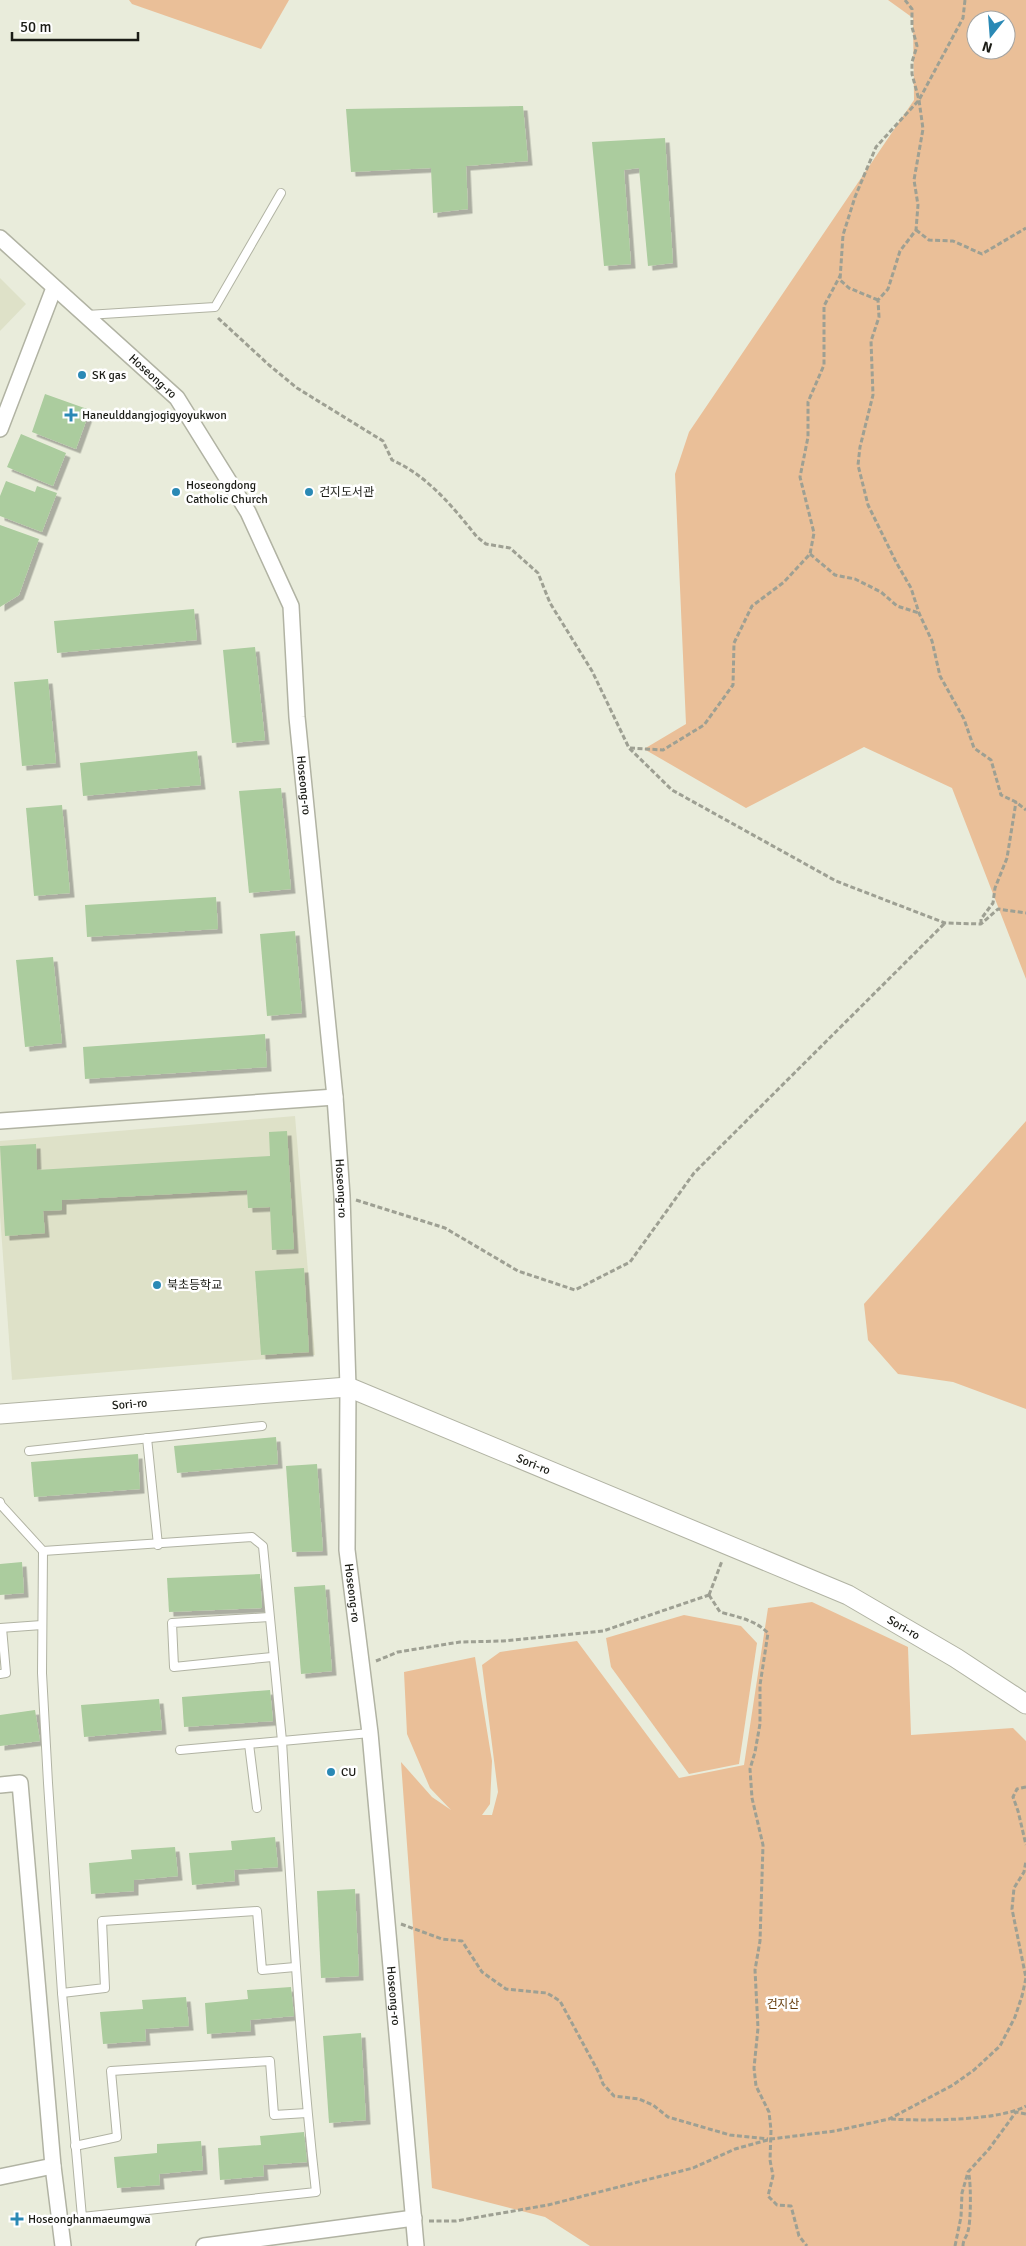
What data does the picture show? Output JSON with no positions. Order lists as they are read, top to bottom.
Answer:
{
  "streets": {
    "street": ["Hoseong-ro", "Sori-ro"]
  },
  "crossings": [
    ["Hoseong-ro", "Sori-ro"]
  ],
  "parks": ["건지산"],
  "places": {
    "other": [
      "SK gas",
      "Hoseongdong Catholic Church",
      "건지도서관",
      "북초등학교",
      "CU"
    ],
    "health": ["Haneulddangjogigyoyukwon", "Hoseonghanmaeumgwa"]
  },
  "scale_bar": "50 m",
  "north": "bottom"
}
